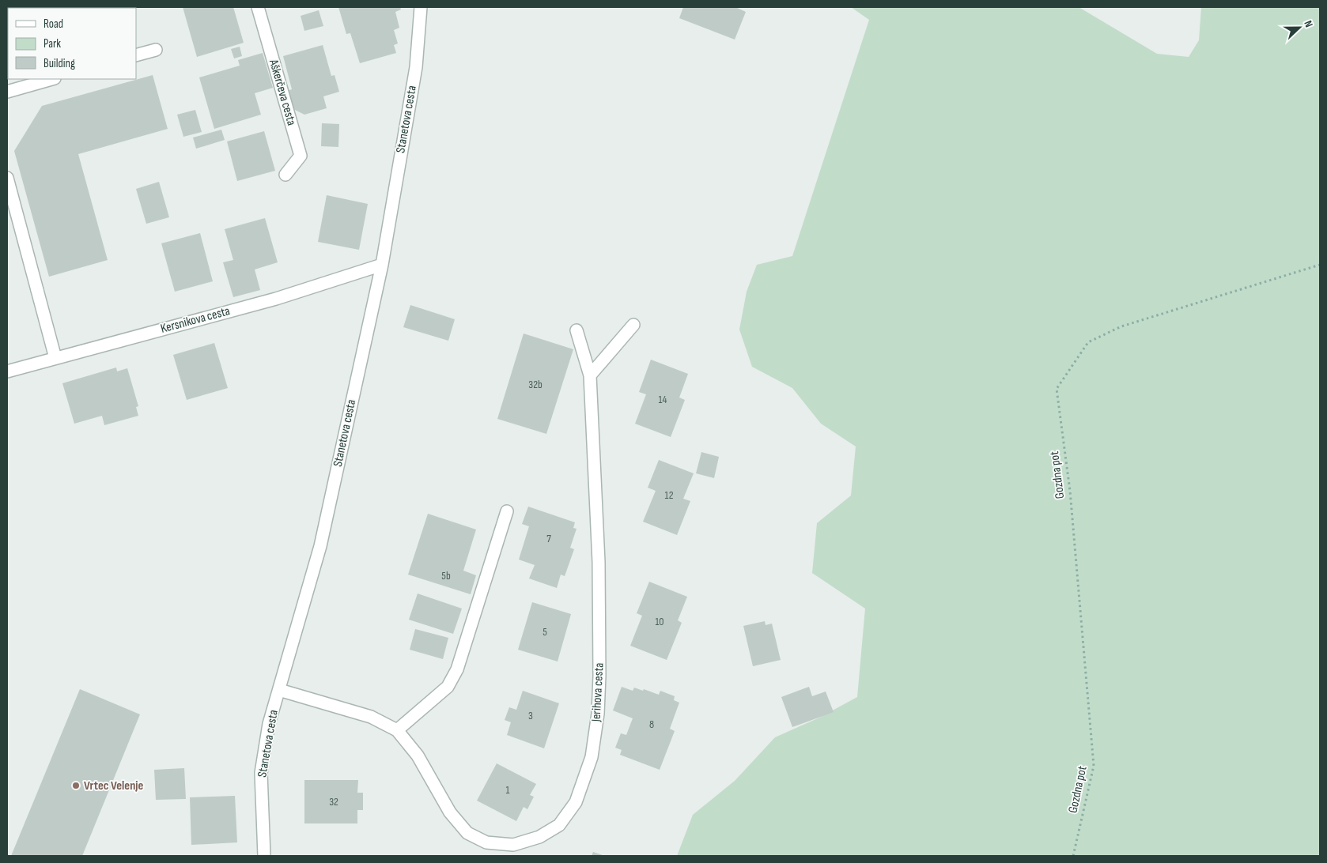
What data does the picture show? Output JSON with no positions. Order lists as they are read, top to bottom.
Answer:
{
  "streets": {
    "street": [
      "Aškerčeva cesta",
      "Stanetova cesta",
      "Kersnikova cesta",
      "Jerihova cesta"
    ],
    "path": ["Gozdna pot"]
  },
  "crossings": [
    ["Stanetova cesta", "Kersnikova cesta"],
    ["Stanetova cesta", "Jerihova cesta"]
  ],
  "places": ["Vrtec Velenje"],
  "house_numbers": [
    "32b",
    "14",
    "12",
    "7",
    "5b",
    "10",
    "5",
    "3",
    "8",
    "1",
    "32"
  ],
  "legend": ["Road", "Park", "Building"],
  "north": "right"
}
